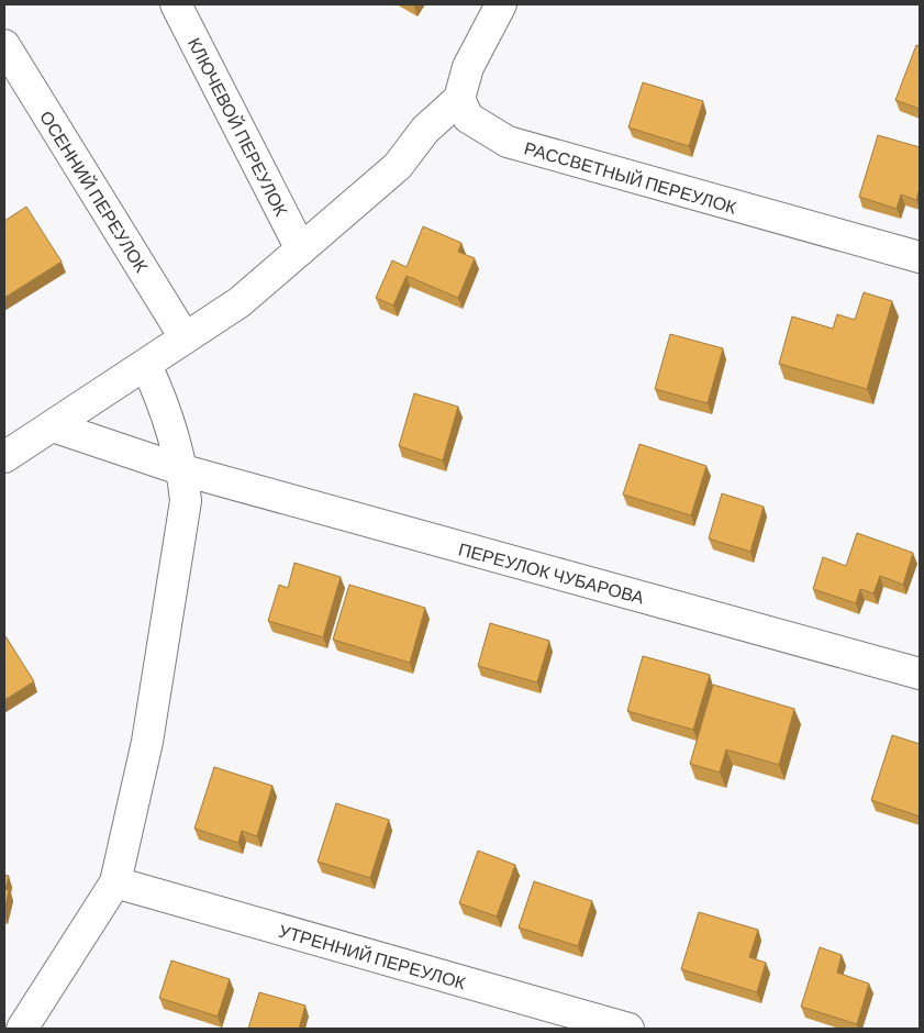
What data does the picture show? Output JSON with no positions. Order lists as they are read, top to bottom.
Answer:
{
  "streets": {
    "street": [
      "КЛЮЧЕВОЙ ПЕРЕУЛОК",
      "РАССВЕТНЫЙ ПЕРЕУЛОК",
      "ОСЕННИЙ ПЕРЕУЛОК",
      "ПЕРЕУЛОК ЧУБАРОВА",
      "УТРЕННИЙ ПЕРЕУЛОК"
    ]
  }
}
